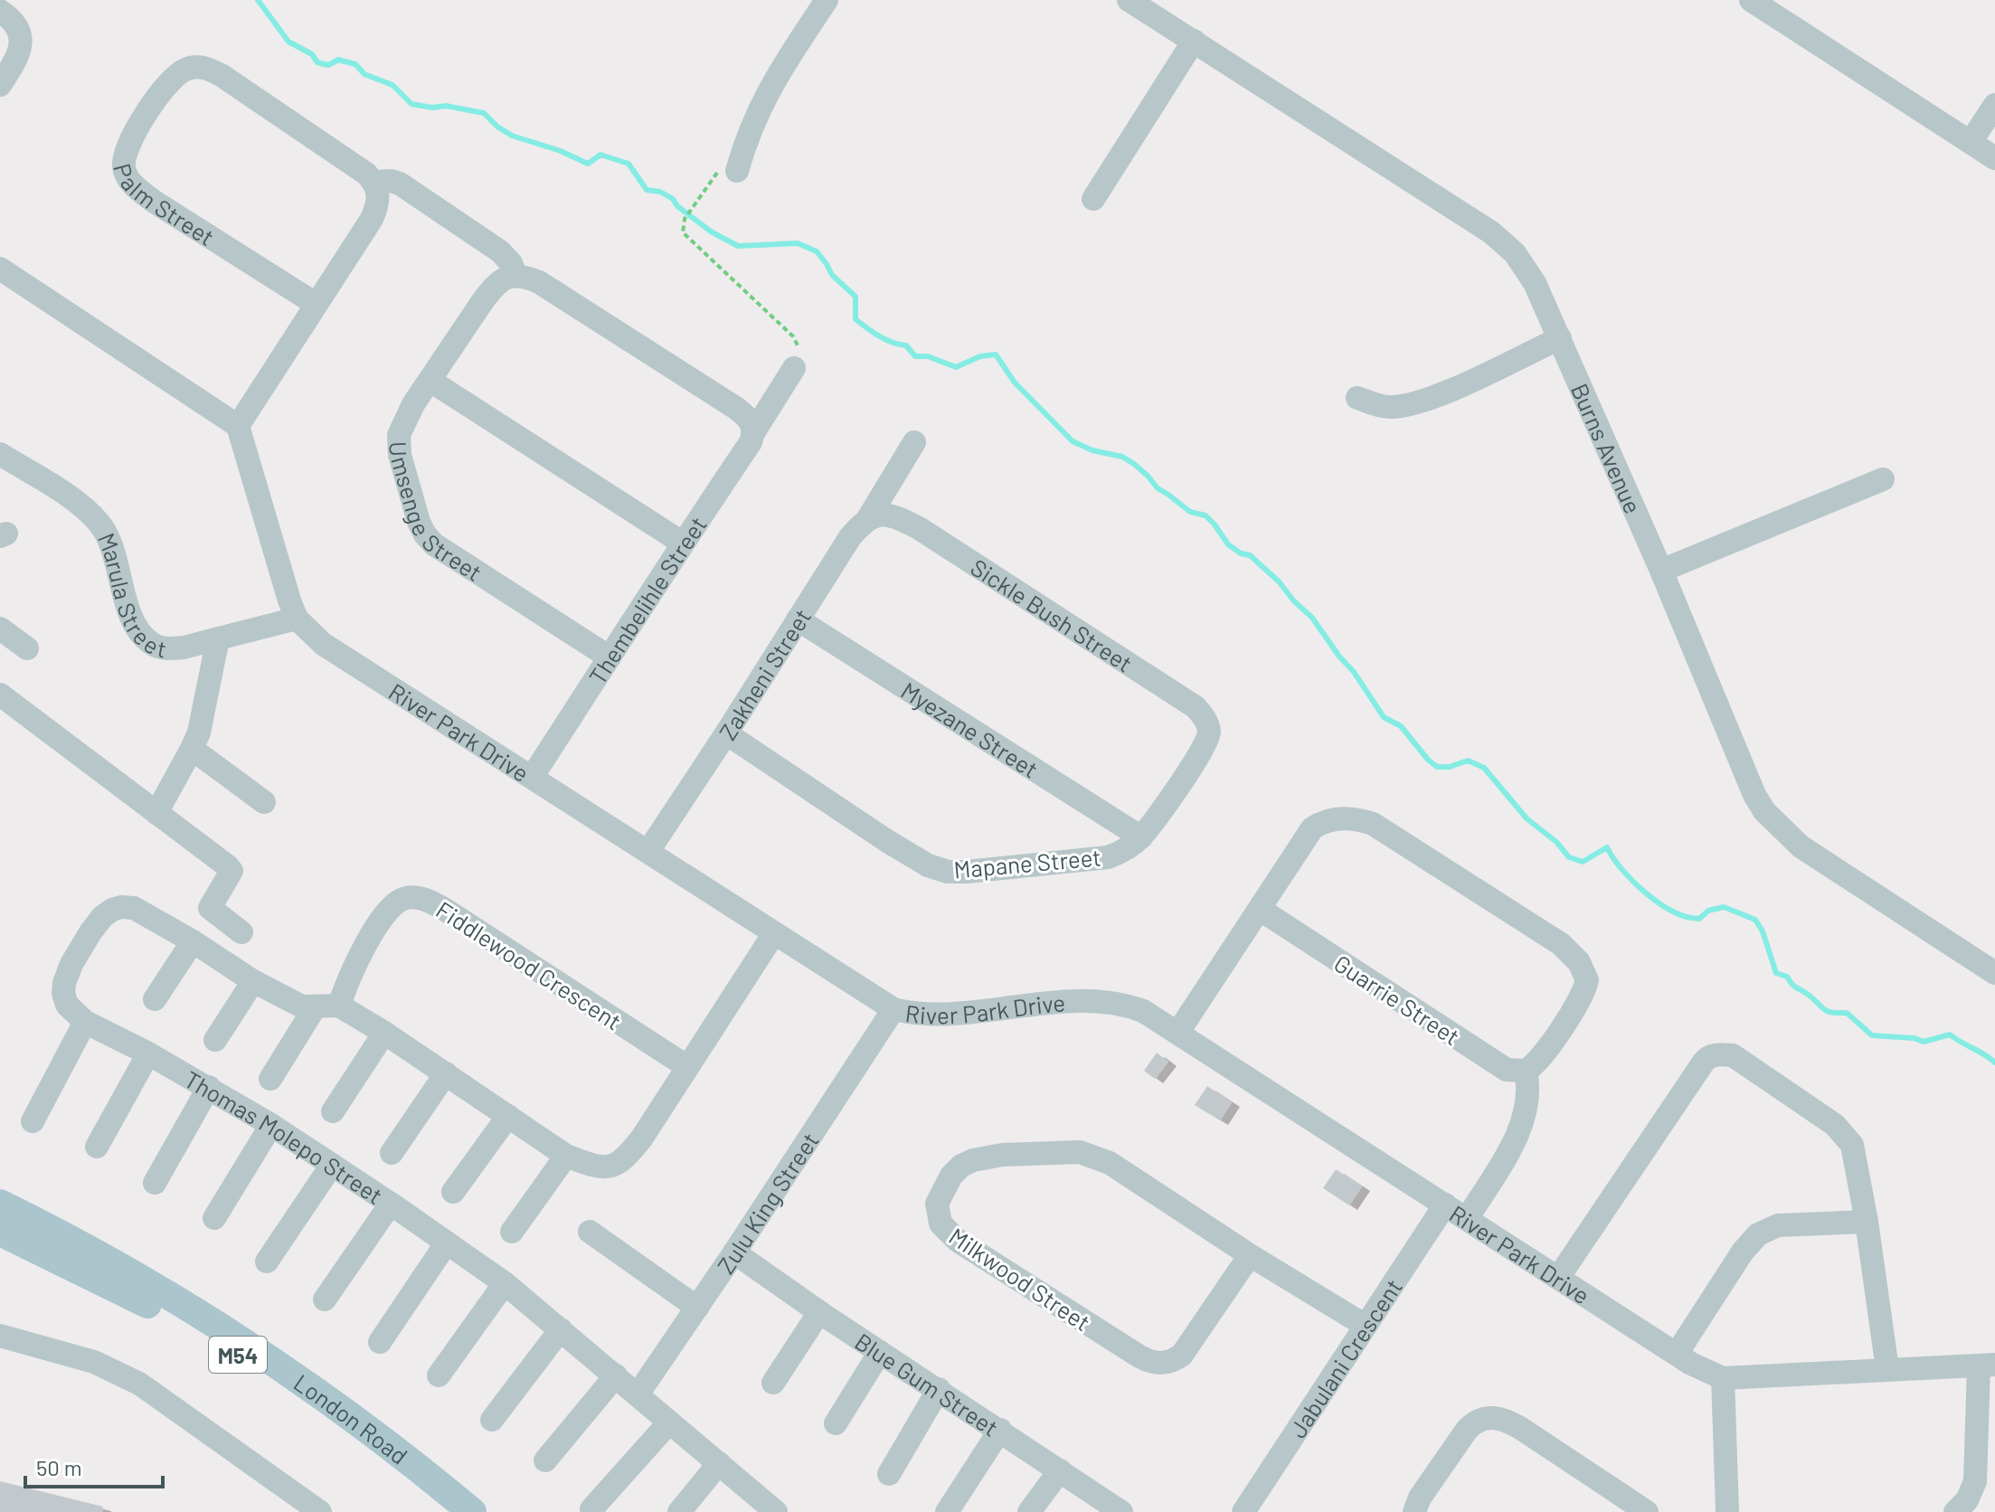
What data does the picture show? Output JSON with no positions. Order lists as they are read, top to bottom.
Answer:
{
  "streets": {
    "main road": ["M54", "London Road"],
    "street": [
      "Palm Street",
      "Burns Avenue",
      "Umsenge Street",
      "Marula Street",
      "Thembelihle Street",
      "Sickle Bush Street",
      "Zakheni Street",
      "Myezane Street",
      "River Park Drive",
      "Mapane Street",
      "Fiddlewood Crescent",
      "Guarrie Street",
      "Thomas Molepo Street",
      "Zulu King Street",
      "Milkwood Street",
      "Jabulani Crescent",
      "Blue Gum Street"
    ]
  },
  "crossings": [
    ["Umsenge Street", "Thembelihle Street"],
    ["Marula Street", "River Park Drive"],
    ["Thembelihle Street", "River Park Drive"],
    ["Sickle Bush Street", "Zakheni Street"],
    ["Sickle Bush Street", "Mapane Street"],
    ["Zakheni Street", "Myezane Street"],
    ["Zakheni Street", "River Park Drive"],
    ["Zakheni Street", "Mapane Street"],
    ["Myezane Street", "Mapane Street"],
    ["River Park Drive", "Zulu King Street"],
    ["River Park Drive", "Jabulani Crescent"],
    ["Fiddlewood Crescent", "Thomas Molepo Street"],
    ["Thomas Molepo Street", "Zulu King Street"],
    ["Zulu King Street", "Blue Gum Street"],
    ["Milkwood Street", "Jabulani Crescent"]
  ],
  "scale_bar": "50 m"
}
